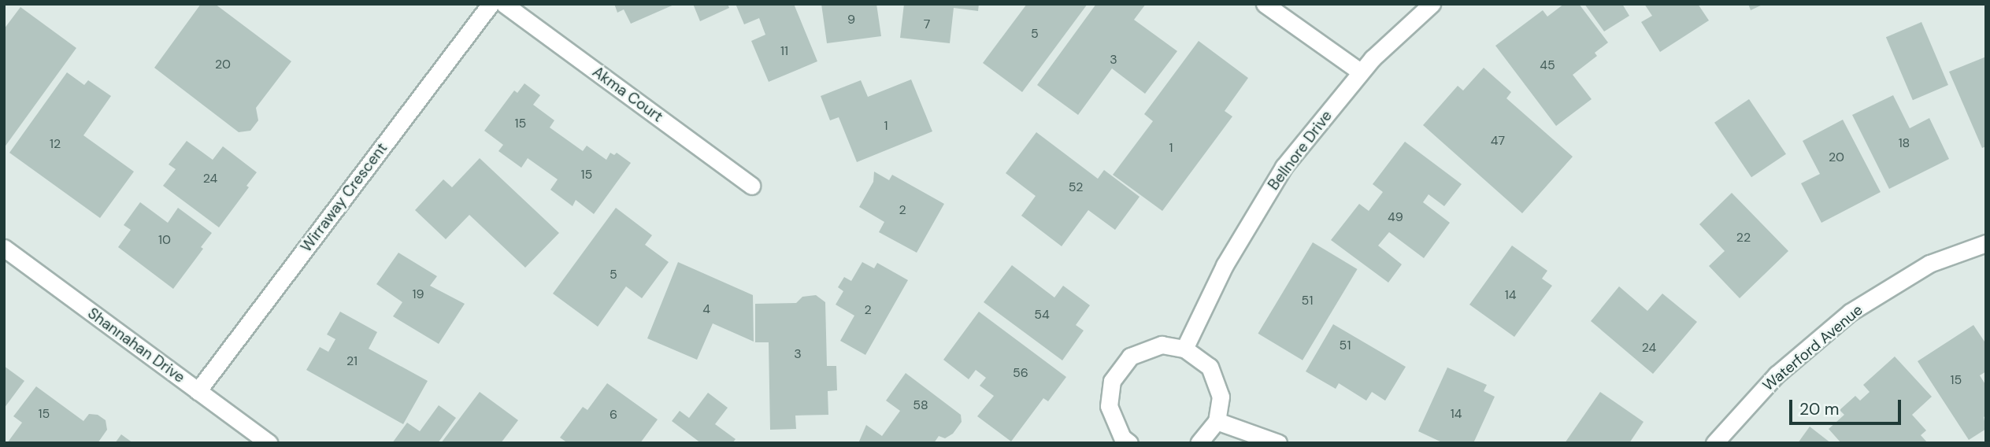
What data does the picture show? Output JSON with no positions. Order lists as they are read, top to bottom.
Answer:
{
  "streets": {
    "street": [
      "Akma Court",
      "Bellnore Drive",
      "Wirraway Crescent",
      "Shannahan Drive",
      "Waterford Avenue"
    ]
  },
  "crossings": [
    ["Wirraway Crescent", "Shannahan Drive"]
  ],
  "house_numbers": [
    "9",
    "7",
    "5",
    "11",
    "3",
    "20",
    "45",
    "15",
    "1",
    "47",
    "18",
    "12",
    "1",
    "20",
    "15",
    "24",
    "52",
    "2",
    "49",
    "22",
    "10",
    "5",
    "19",
    "14",
    "51",
    "4",
    "2",
    "54",
    "51",
    "24",
    "3",
    "21",
    "56",
    "15",
    "58",
    "15",
    "14",
    "6"
  ],
  "scale_bar": "20 m"
}
